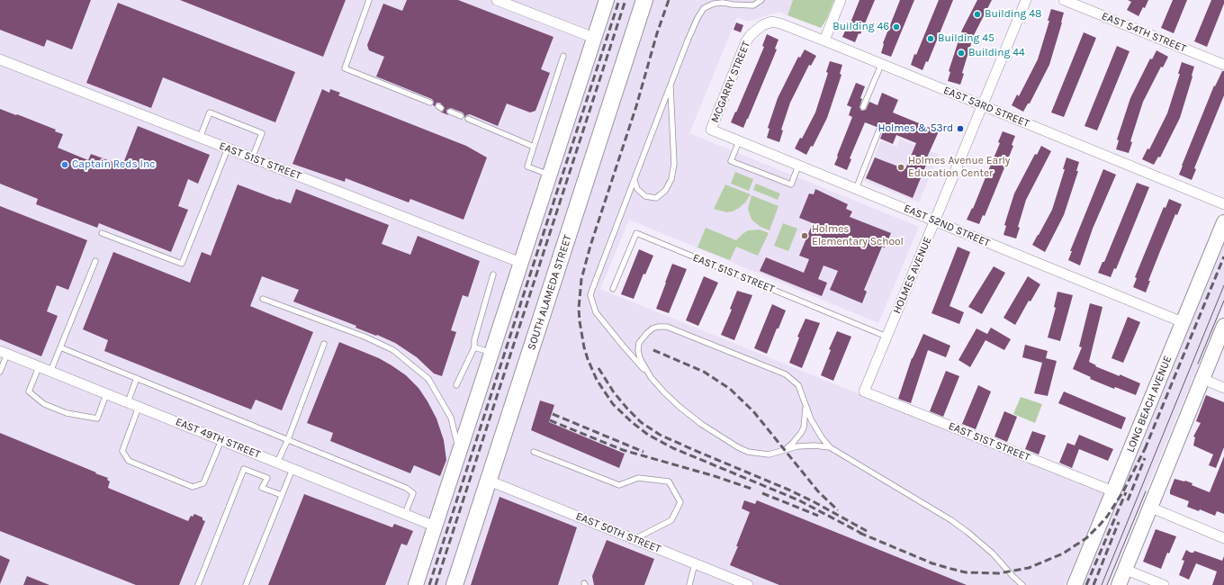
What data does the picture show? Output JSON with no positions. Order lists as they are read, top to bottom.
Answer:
{
  "streets": {
    "main road": ["SOUTH ALAMEDA STREET"],
    "street": [
      "EAST 54TH STREET",
      "MCGARRY STREET",
      "EAST 53RD STREET",
      "EAST 51ST STREET",
      "EAST 52ND STREET",
      "HOLMES AVENUE",
      "LONG BEACH AVENUE",
      "EAST 49TH STREET",
      "EAST 50TH STREET"
    ]
  },
  "crossings": [
    ["MCGARRY STREET", "EAST 53RD STREET"],
    ["MCGARRY STREET", "EAST 52ND STREET"],
    ["EAST 53RD STREET", "HOLMES AVENUE"],
    ["EAST 51ST STREET", "HOLMES AVENUE"],
    ["EAST 51ST STREET", "LONG BEACH AVENUE"],
    ["EAST 52ND STREET", "HOLMES AVENUE"],
    ["EAST 52ND STREET", "LONG BEACH AVENUE"],
    ["SOUTH ALAMEDA STREET", "EAST 50TH STREET"]
  ],
  "places": [
    "Building 48",
    "Building 46",
    "Building 45",
    "Building 44",
    "Holmes & 53rd",
    "Captain Reds Inc",
    "Holmes Avenue Early Education Center",
    "Holmes Elementary School"
  ]
}
